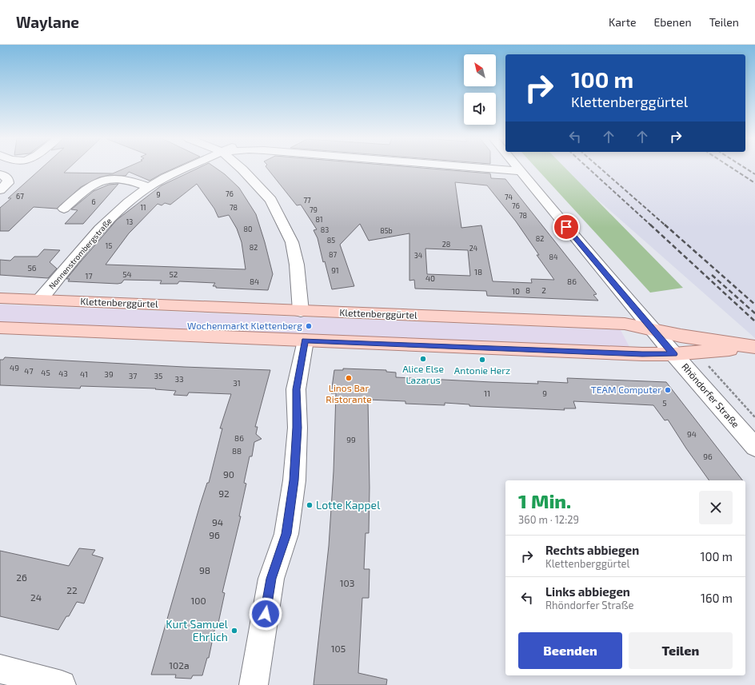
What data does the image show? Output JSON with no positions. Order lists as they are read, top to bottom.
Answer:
{
  "streets": {
    "main road": ["Klettenberggürtel"],
    "street": ["Nonnenstrombergstraße", "Rhöndorfer Straße"]
  },
  "crossings": [
    ["Nonnenstrombergstraße", "Klettenberggürtel"],
    ["Klettenberggürtel", "Rhöndorfer Straße"]
  ],
  "places": [
    "Wochenmarkt Klettenberg",
    "Alice Else Lazarus",
    "Antonie Herz",
    "Linos Bar Ristorante",
    "TEAM Computer",
    "Lotte Kappel",
    "Kurt Samuel Ehrlich"
  ],
  "house_numbers": [
    "76",
    "9",
    "67",
    "74",
    "77",
    "6",
    "76",
    "11",
    "78",
    "79",
    "78",
    "81",
    "13",
    "80",
    "83",
    "85b",
    "82",
    "85",
    "28",
    "15",
    "82",
    "24",
    "87",
    "34",
    "84",
    "56",
    "91",
    "18",
    "54",
    "52",
    "17",
    "40",
    "84",
    "86",
    "8",
    "2",
    "10",
    "49",
    "47",
    "45",
    "43",
    "41",
    "39",
    "37",
    "35",
    "33",
    "31",
    "11",
    "9",
    "5",
    "94",
    "86",
    "99",
    "88",
    "96",
    "90",
    "92",
    "94",
    "96",
    "98",
    "26",
    "103",
    "22",
    "24",
    "100",
    "105",
    "102a"
  ],
  "north": "top left",
  "page": {
    "header": "Waylane",
    "nav": ["Karte", "Ebenen", "Teilen"],
    "turn": ["100 m", "Klettenberggürtel"],
    "heading": ["1 Min.", "360 m · 12:29"],
    "list": [
      {
        "name": "Rechts abbiegen",
        "note": "Klettenberggürtel",
        "value": "100 m"
      },
      {
        "name": "Links abbiegen",
        "note": "Rhöndorfer Straße",
        "value": "160 m"
      }
    ],
    "buttons": ["Beenden", "Teilen"]
  }
}
